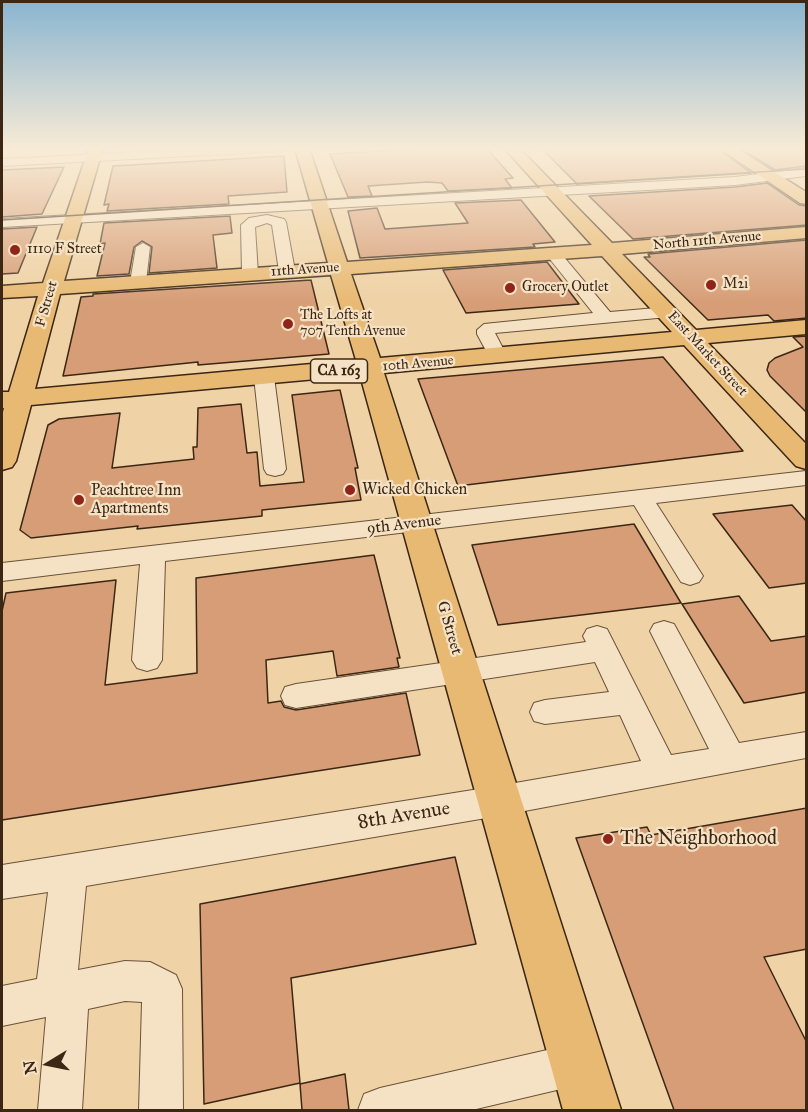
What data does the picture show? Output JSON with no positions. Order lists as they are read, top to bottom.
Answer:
{
  "streets": {
    "main road": [
      "North 11th Avenue",
      "11th Avenue",
      "F Street",
      "East Market Street",
      "10th Avenue",
      "CA 163",
      "G Street"
    ],
    "street": ["9th Avenue", "8th Avenue"]
  },
  "crossings": [
    ["North 11th Avenue", "11th Avenue"],
    ["North 11th Avenue", "East Market Street"],
    ["11th Avenue", "F Street"],
    ["11th Avenue", "East Market Street"],
    ["11th Avenue", "G Street"],
    ["F Street", "10th Avenue"],
    ["East Market Street", "10th Avenue"],
    ["East Market Street", "CA 163"],
    ["10th Avenue", "CA 163"],
    ["10th Avenue", "G Street"],
    ["9th Avenue", "G Street"],
    ["G Street", "8th Avenue"]
  ],
  "places": [
    "1110 F Street",
    "M2i",
    "Grocery Outlet",
    "The Lofts at 707 Tenth Avenue",
    "Wicked Chicken",
    "Peachtree Inn Apartments",
    "The Neighborhood"
  ],
  "north": "left"
}
